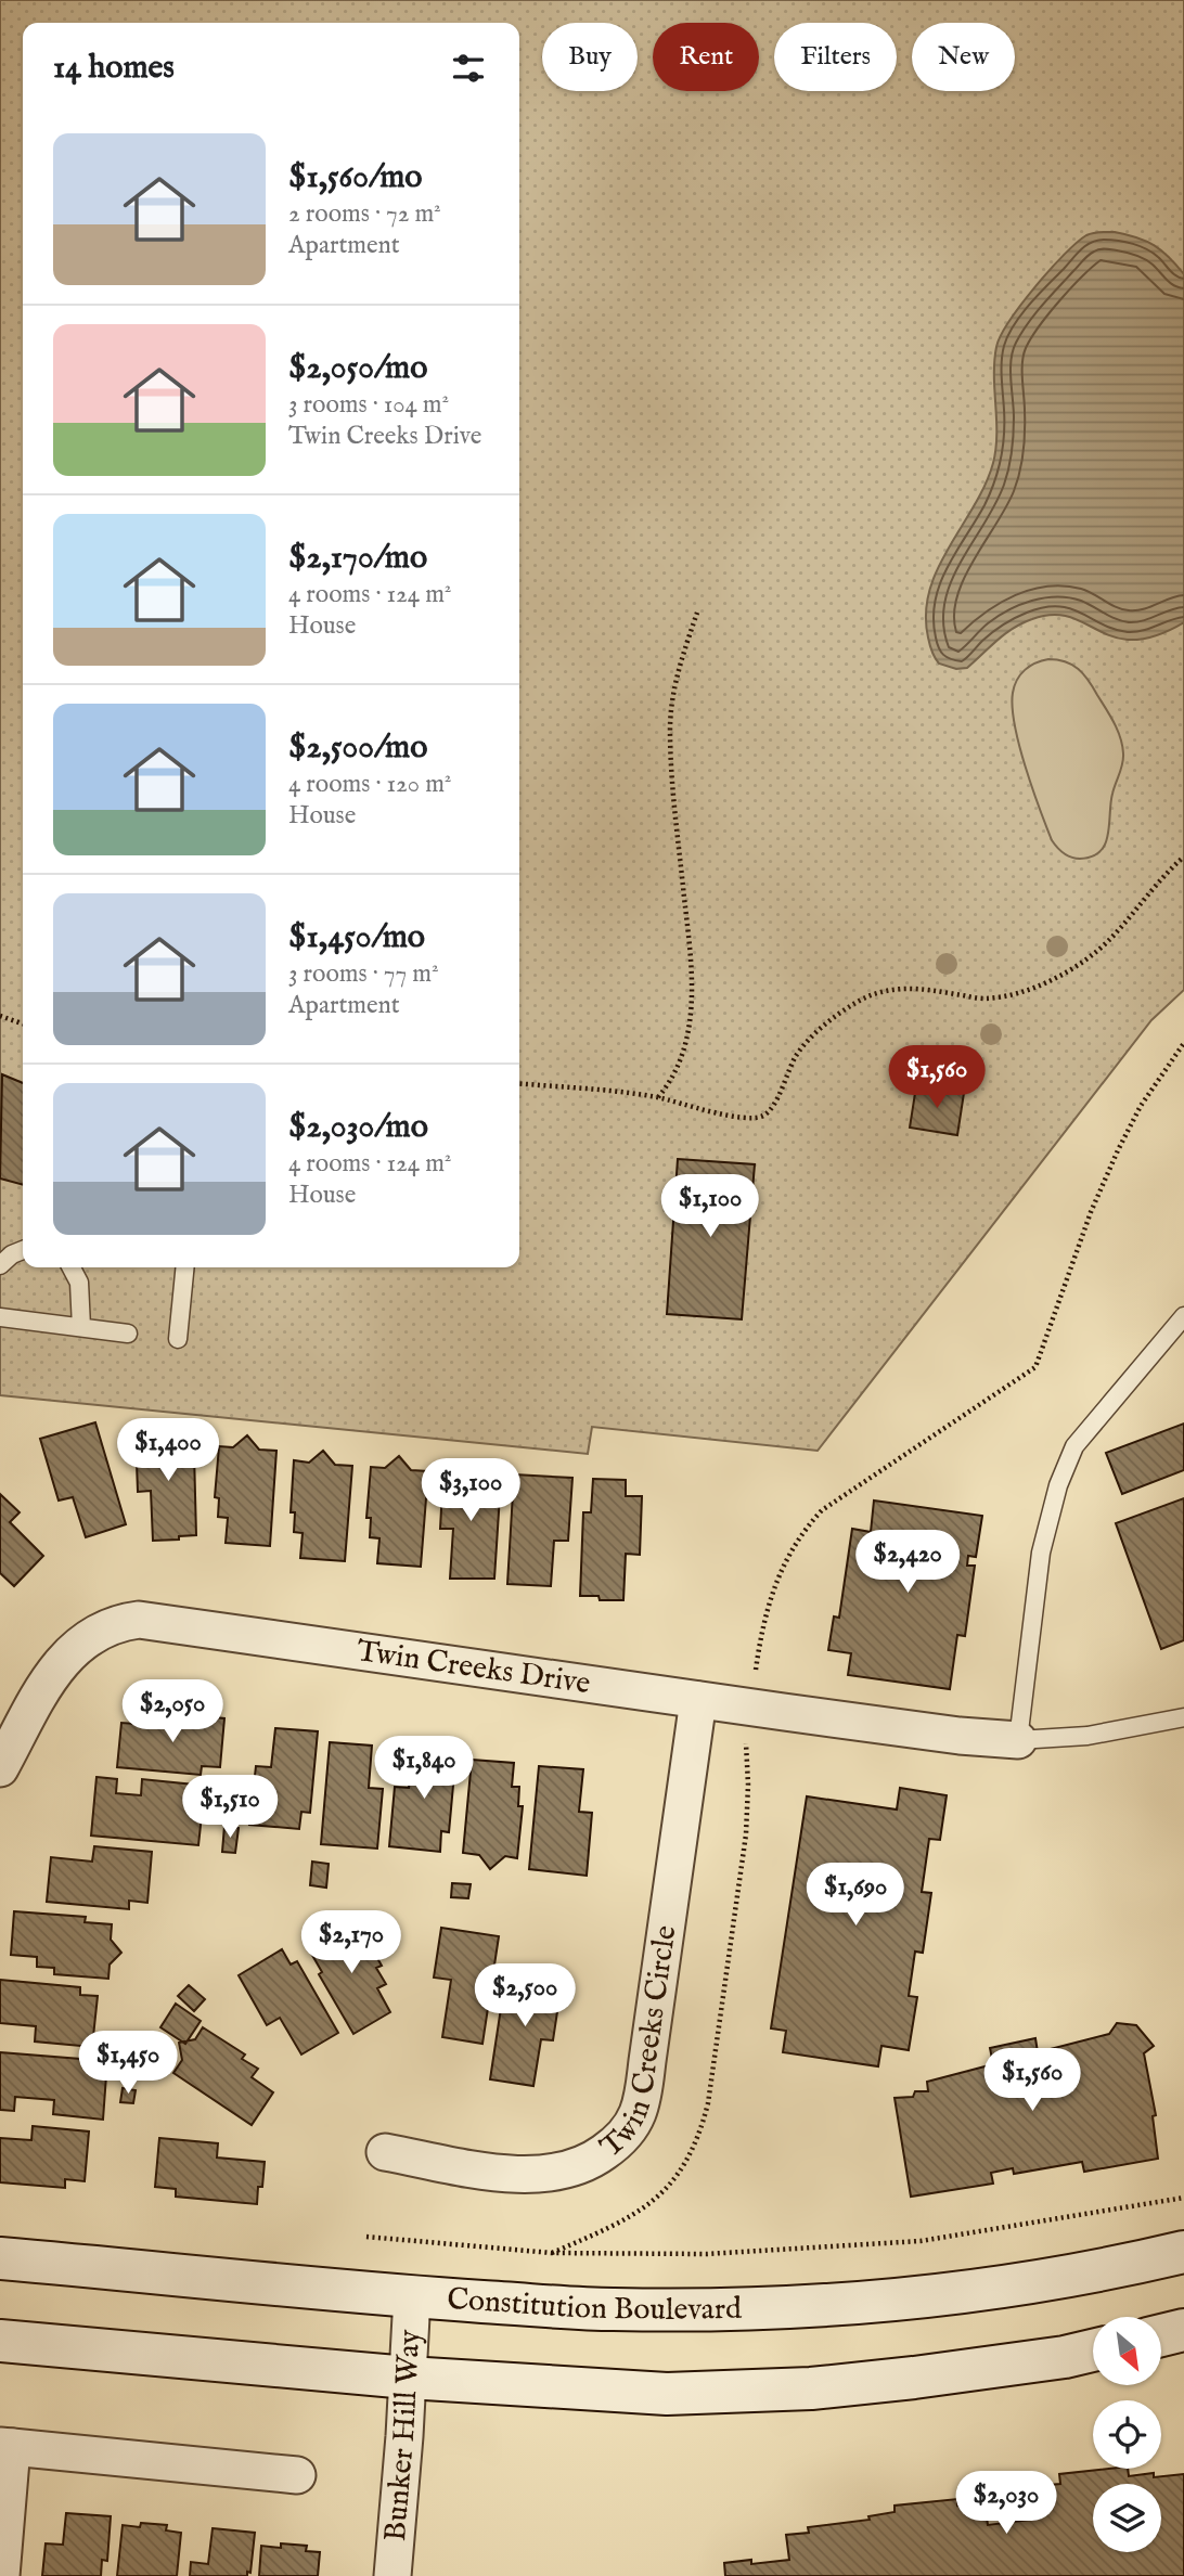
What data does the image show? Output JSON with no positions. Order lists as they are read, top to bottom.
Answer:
{
  "streets": {
    "main road": ["Constitution Boulevard"],
    "street": ["Twin Creeks Drive", "Twin Creeks Circle", "Bunker Hill Way"]
  },
  "crossings": [
    ["Twin Creeks Drive", "Twin Creeks Circle"],
    ["Constitution Boulevard", "Bunker Hill Way"]
  ],
  "north": "bottom right",
  "page": {
    "chip": [
      "Buy",
      "Rent",
      "Filters",
      "New"
    ],
    "heading": "14 homes",
    "list": [
      {
        "name": "$1,560/mo",
        "note": "2 rooms · 72 m² · Apartment"
      },
      {
        "name": "$2,050/mo",
        "note": "3 rooms · 104 m² · Twin Creeks Drive"
      },
      {
        "name": "$2,170/mo",
        "note": "4 rooms · 124 m² · House"
      },
      {
        "name": "$2,500/mo",
        "note": "4 rooms · 120 m² · House"
      },
      {
        "name": "$1,450/mo",
        "note": "3 rooms · 77 m² · Apartment"
      },
      {
        "name": "$2,030/mo",
        "note": "4 rooms · 124 m² · House"
      }
    ],
    "price": [
      "$1,560",
      "$1,100",
      "$1,400",
      "$3,100",
      "$2,420",
      "$2,050",
      "$1,840",
      "$1,510",
      "$1,690",
      "$2,170",
      "$2,500",
      "$1,450",
      "$1,560",
      "$2,030"
    ]
  }
}
